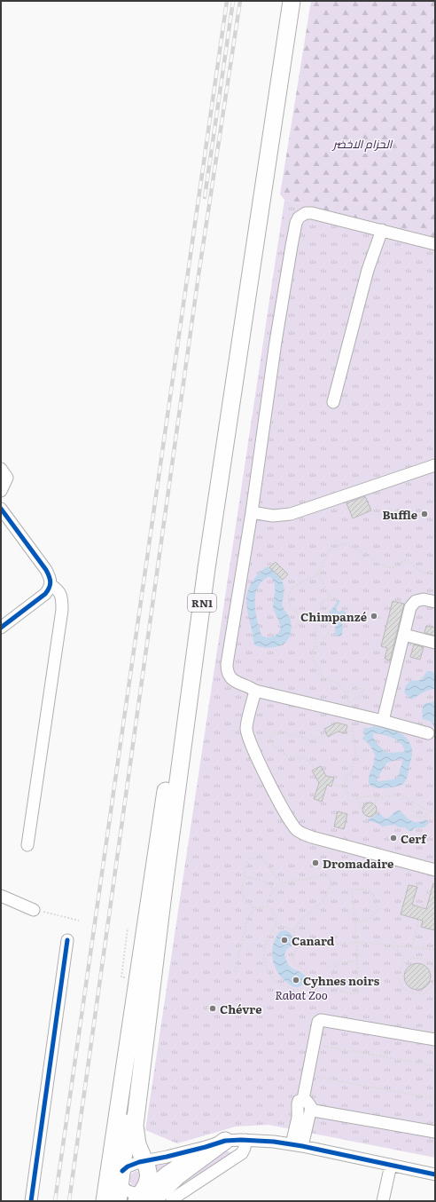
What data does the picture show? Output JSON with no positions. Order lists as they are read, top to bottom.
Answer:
{
  "streets": {
    "highway": ["RN1"]
  },
  "parks": ["الحزام الاخضر", "Rabat Zoo"],
  "places": [
    "Buffle",
    "Chimpanzé",
    "Cerf",
    "Dromadaire",
    "Canard",
    "Cyhnes noirs",
    "Chévre"
  ]
}
